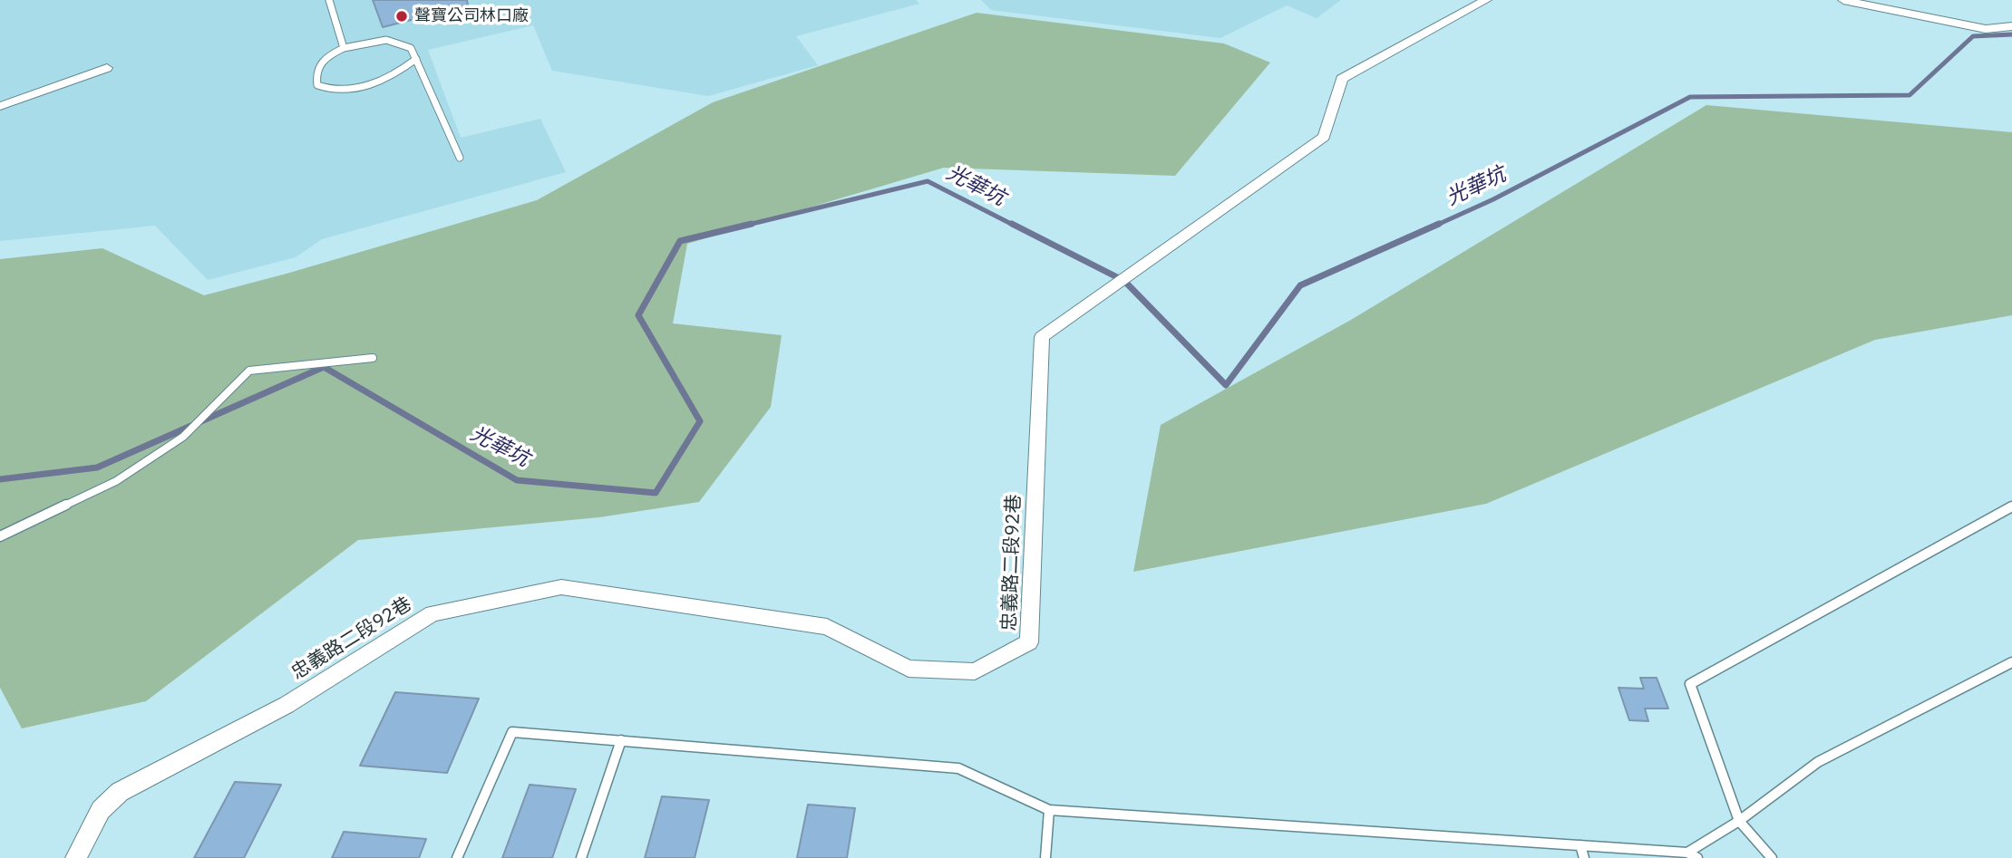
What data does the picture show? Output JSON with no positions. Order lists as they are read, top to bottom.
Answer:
{
  "streets": {
    "street": ["忠義路二段92巷"]
  },
  "water": ["光華坑"],
  "places": ["聲寶公司林口廠"]
}
